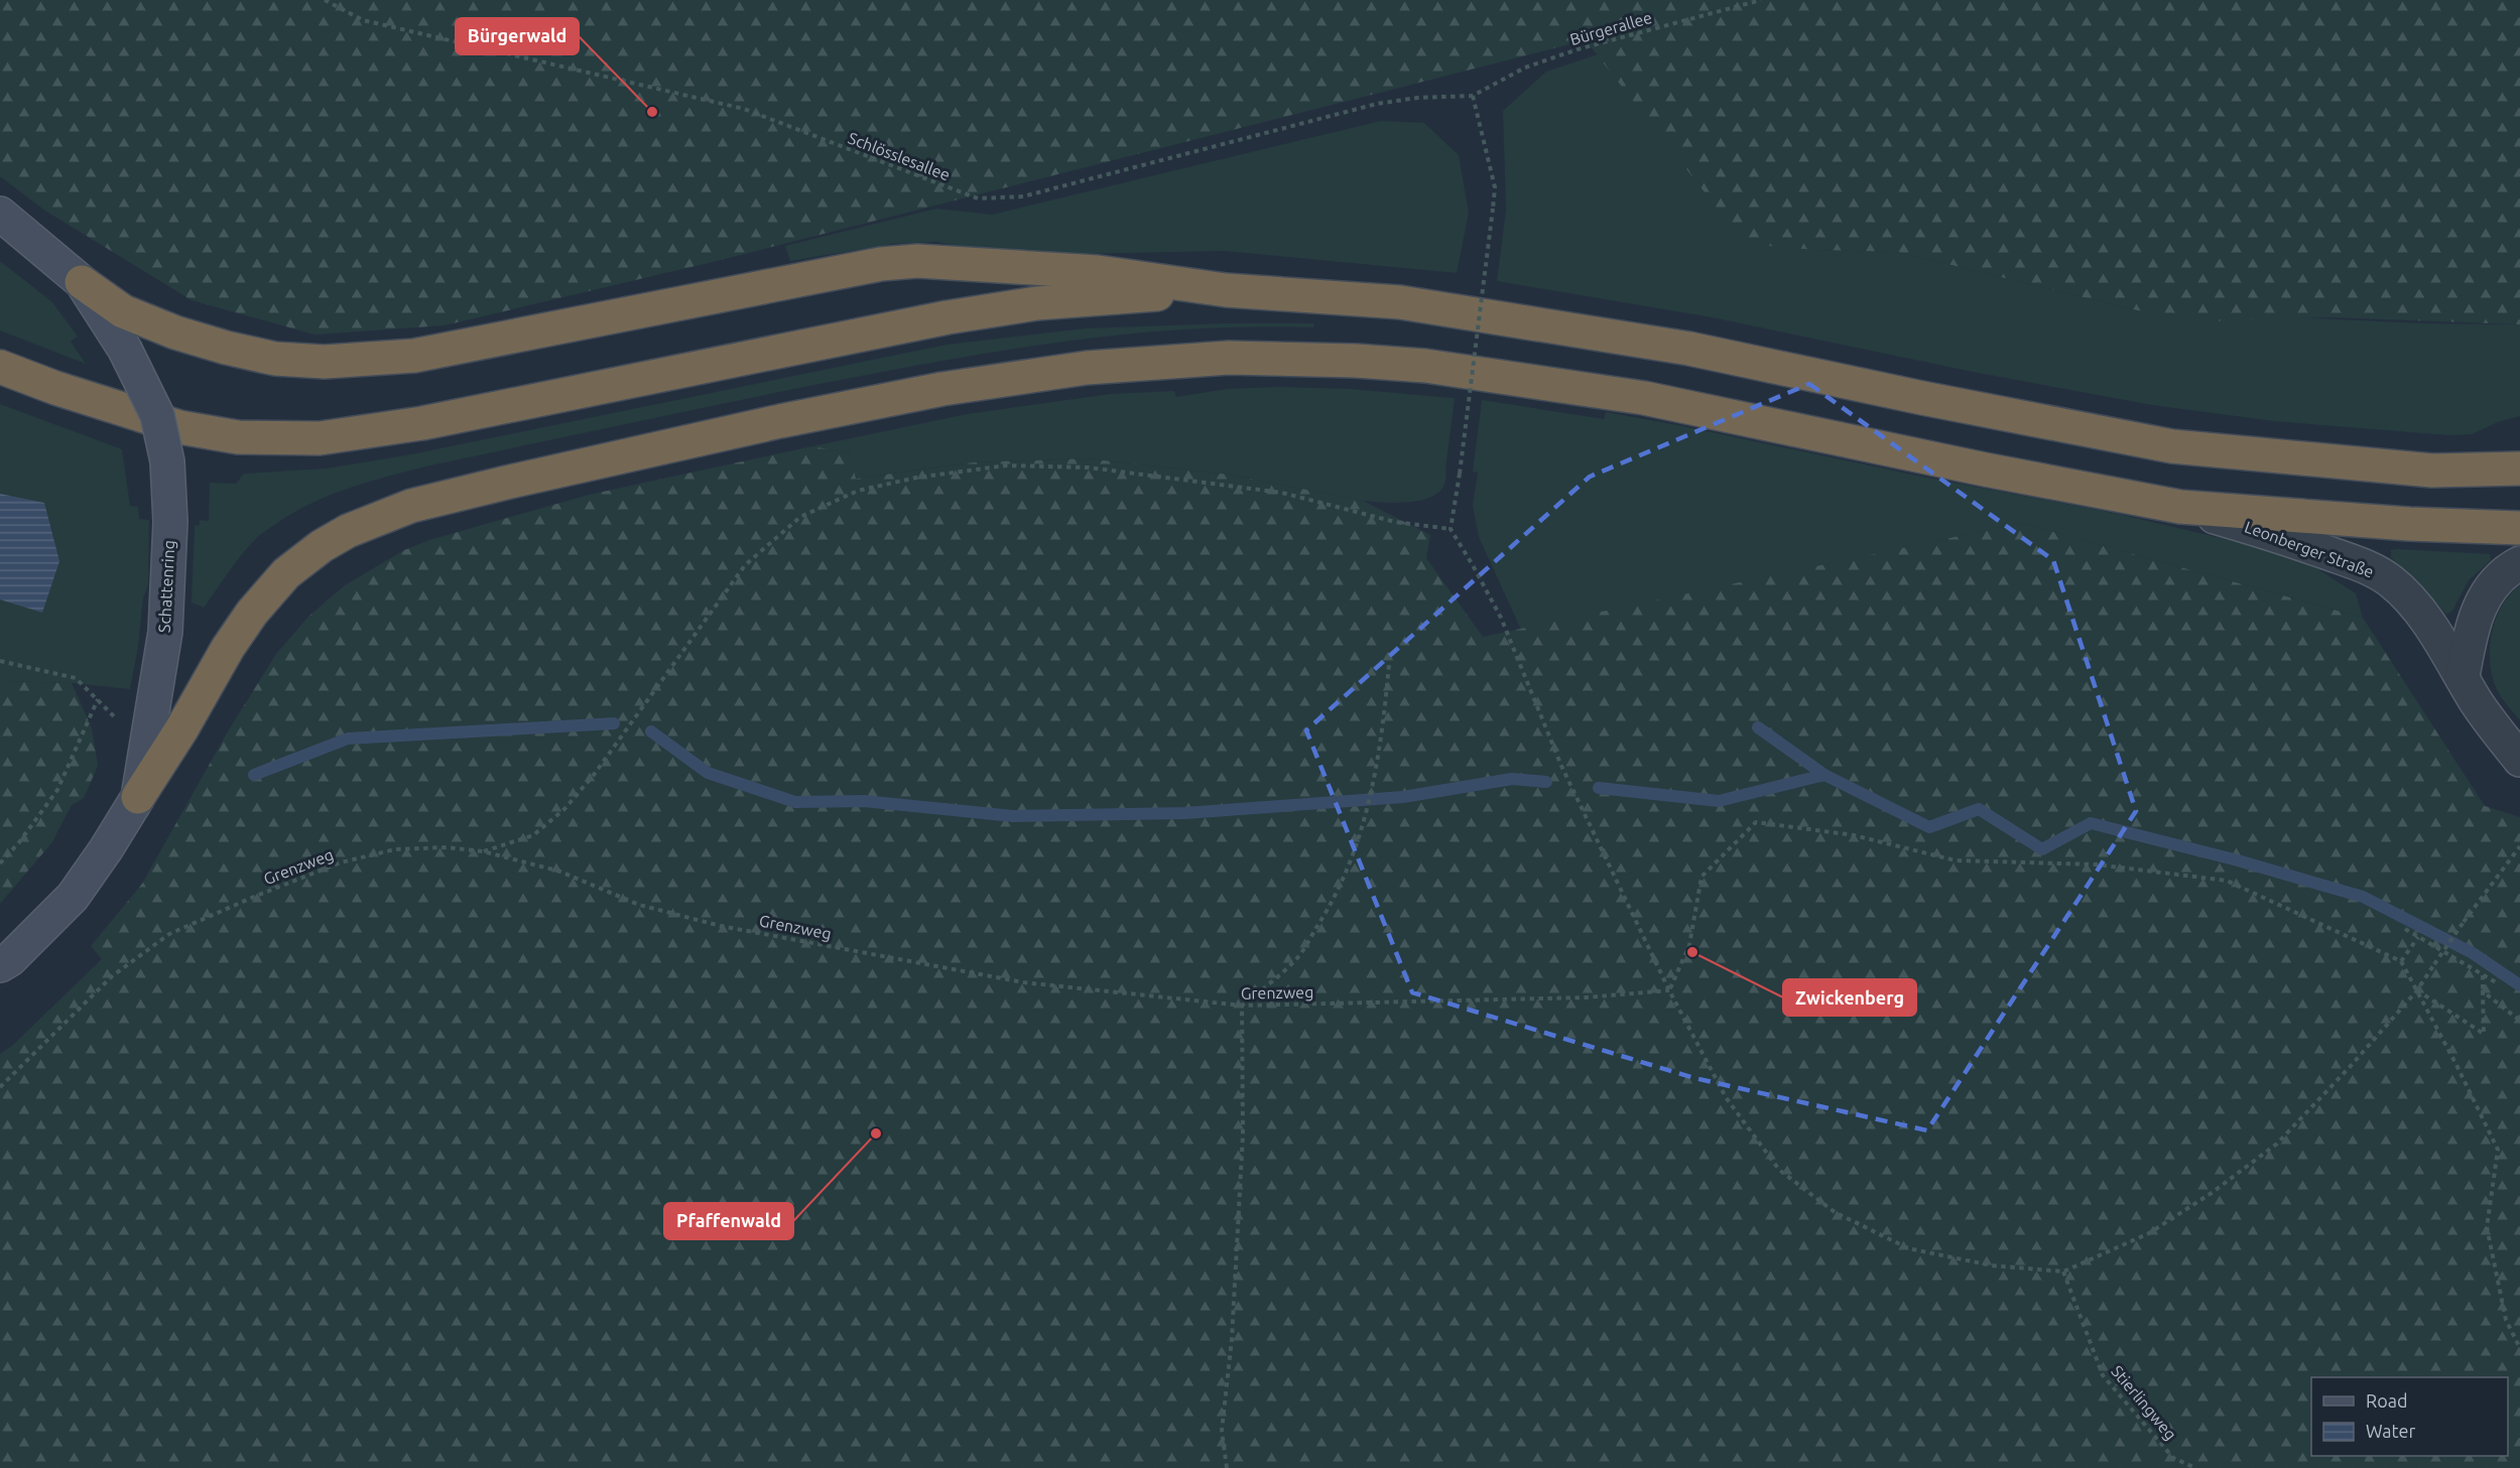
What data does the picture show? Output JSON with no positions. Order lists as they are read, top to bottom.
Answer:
{
  "streets": {
    "main road": ["Schattenring"],
    "street": ["Leonberger Straße"],
    "path": [
      "Bürgerallee",
      "Schlösslesallee",
      "Grenzweg",
      "Stierlingweg"
    ]
  },
  "crossings": [
    ["Bürgerallee", "Schlösslesallee"]
  ],
  "places": ["Bürgerwald", "Zwickenberg", "Pfaffenwald"],
  "legend": ["Road", "Water"]
}
